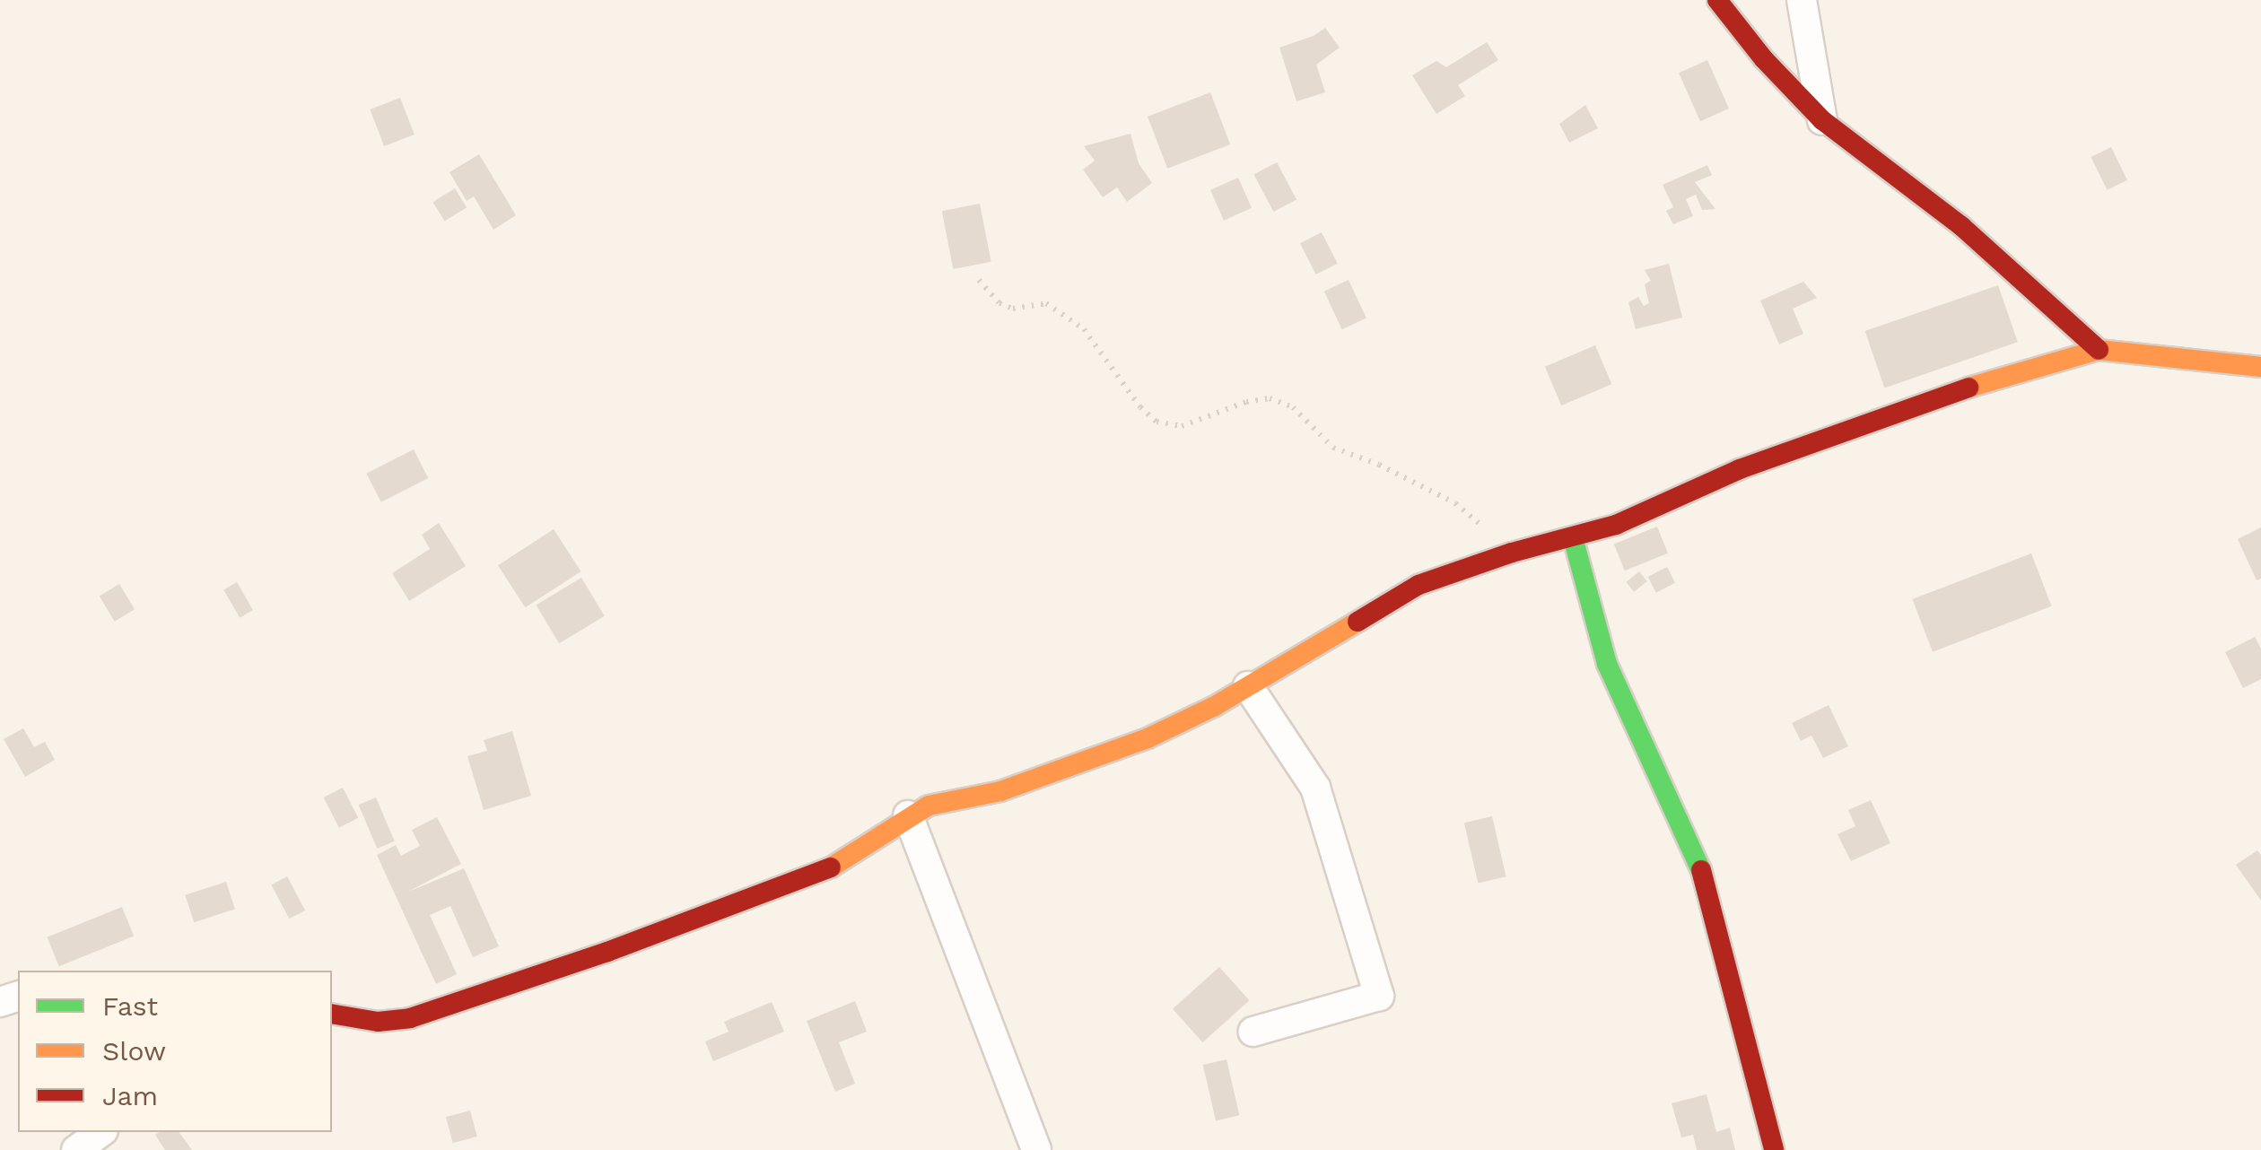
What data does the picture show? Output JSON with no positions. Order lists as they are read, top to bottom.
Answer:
{
  "legend": ["Fast", "Slow", "Jam"]
}
